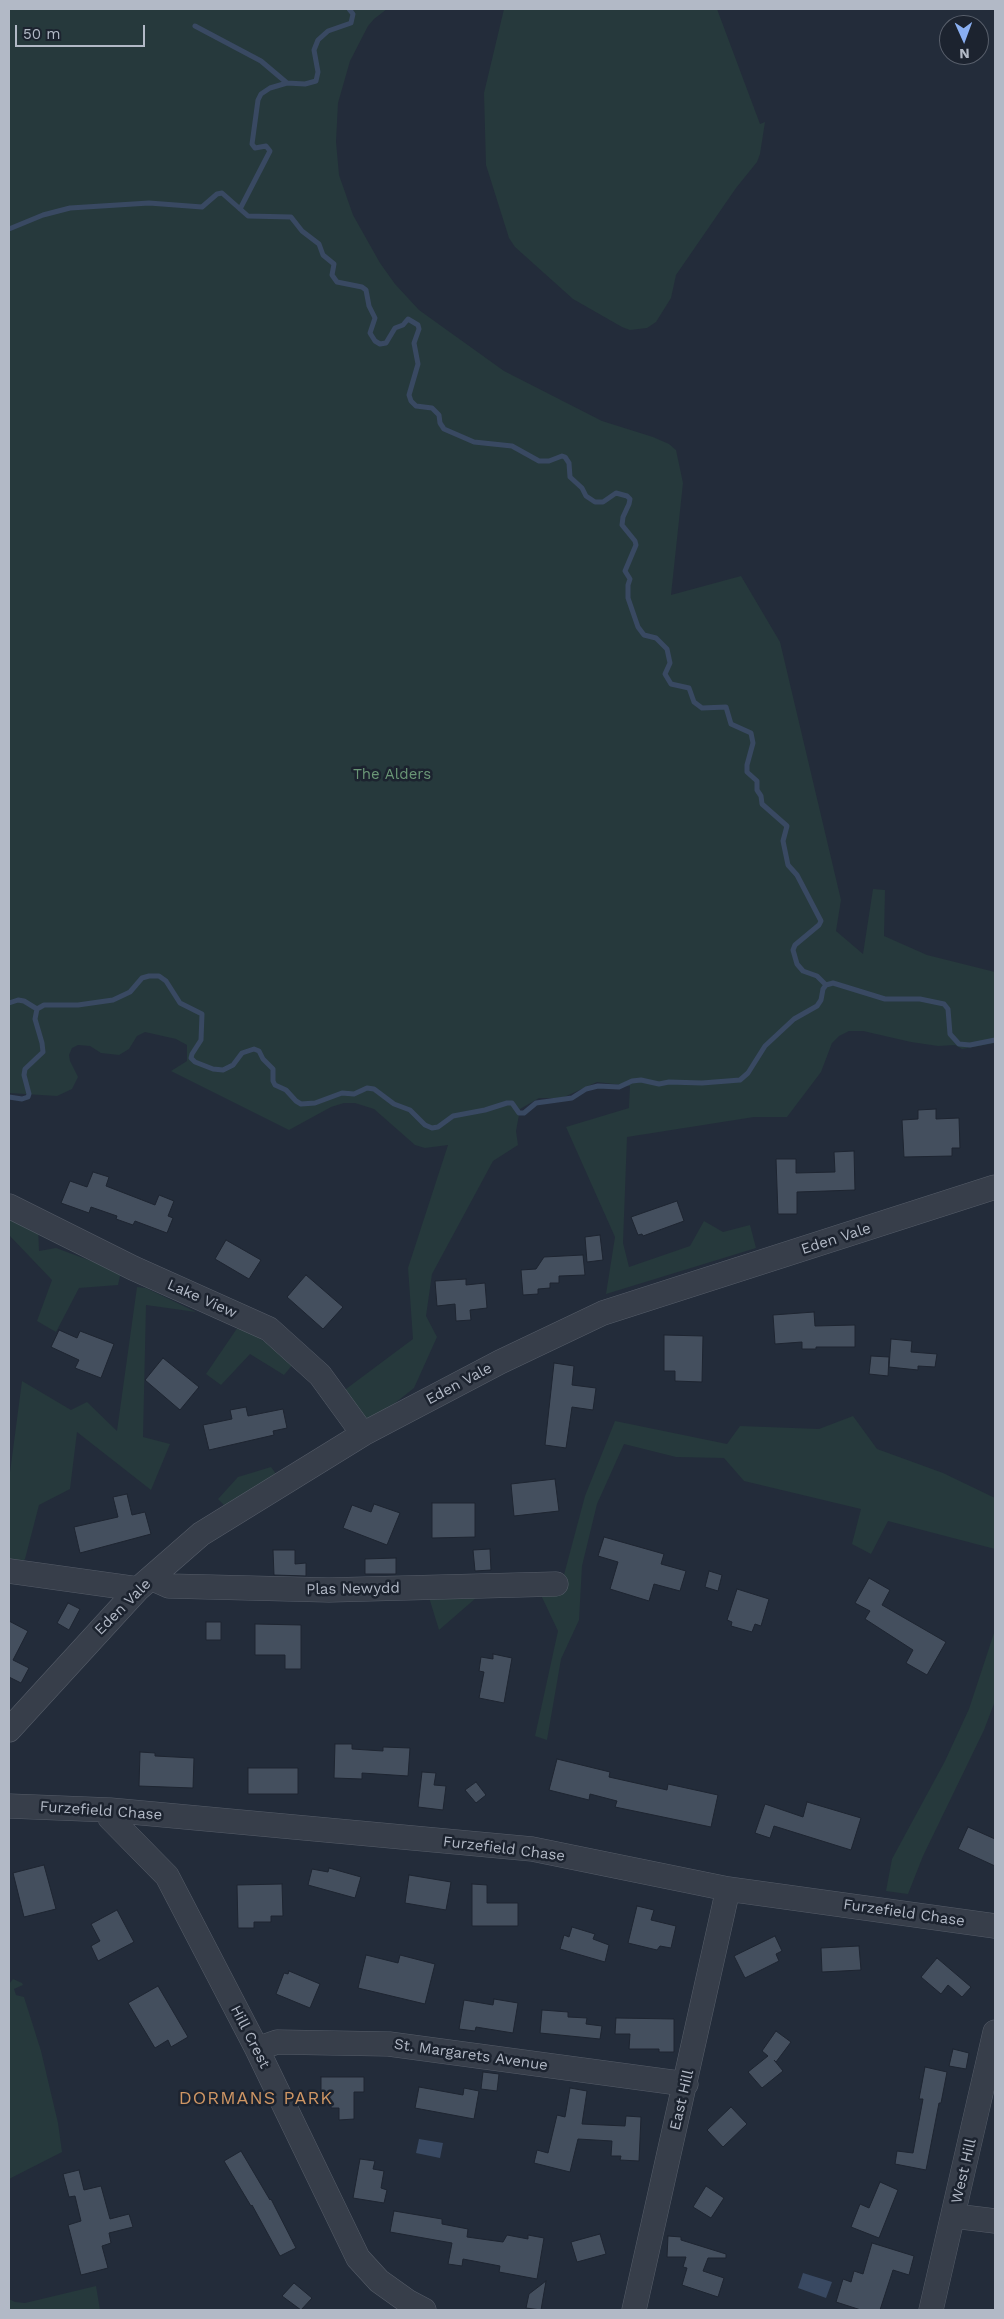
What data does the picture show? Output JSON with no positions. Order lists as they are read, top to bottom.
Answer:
{
  "streets": {
    "street": [
      "Eden Vale",
      "Lake View",
      "Plas Newydd",
      "Furzefield Chase",
      "Hill Crest",
      "St. Margarets Avenue",
      "East Hill",
      "West Hill"
    ]
  },
  "crossings": [
    ["Eden Vale", "Lake View"],
    ["Eden Vale", "Plas Newydd"],
    ["Furzefield Chase", "Hill Crest"],
    ["Furzefield Chase", "East Hill"],
    ["Hill Crest", "St. Margarets Avenue"],
    ["St. Margarets Avenue", "East Hill"]
  ],
  "districts": ["DORMANS PARK"],
  "parks": ["The Alders"],
  "scale_bar": "50 m",
  "north": "bottom"
}
